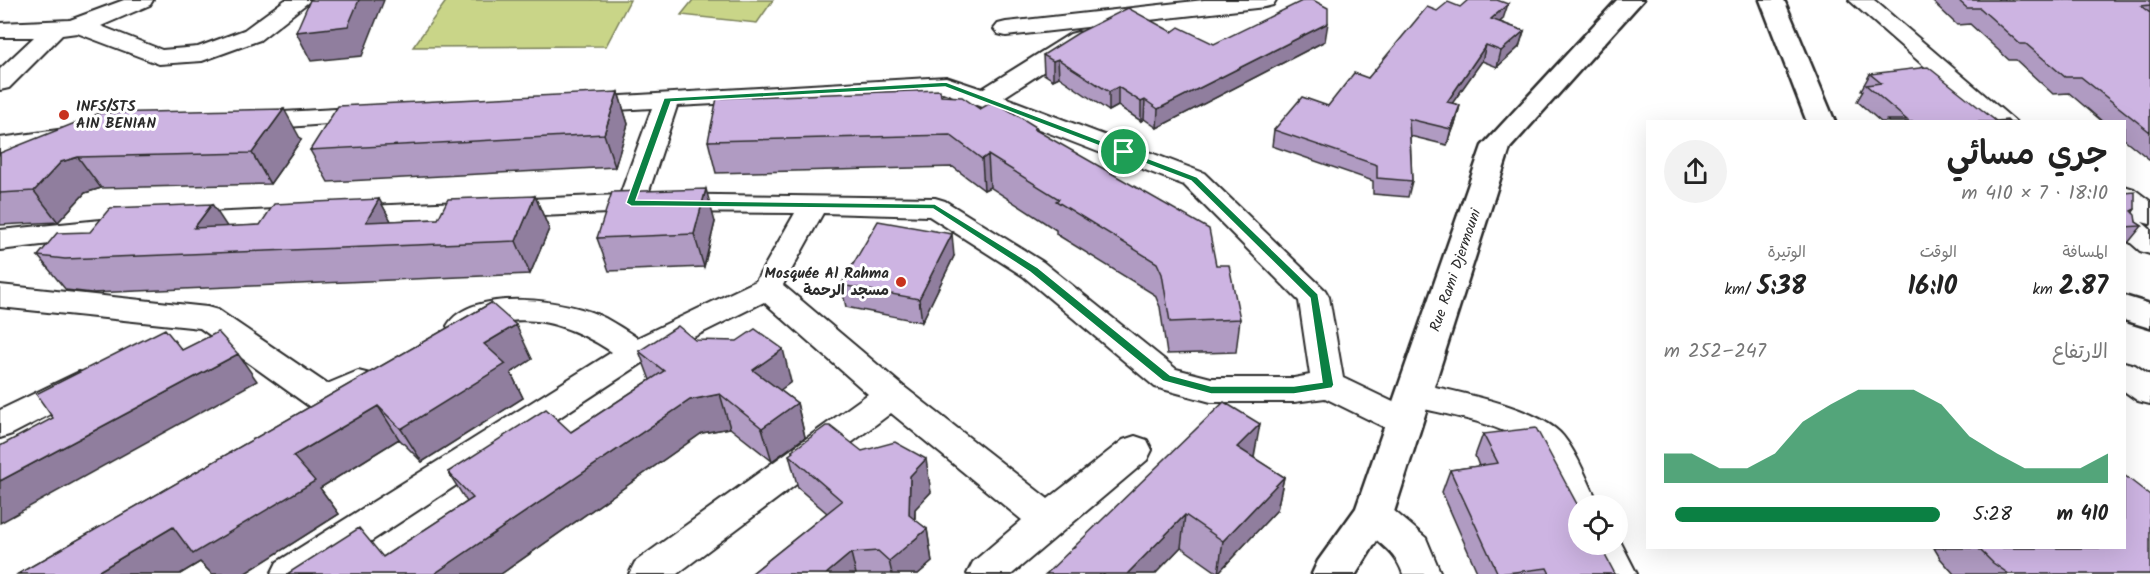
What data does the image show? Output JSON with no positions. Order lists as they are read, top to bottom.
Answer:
{
  "streets": {
    "main road": ["Rue Rami Djermouni"]
  },
  "places": ["INFS/STS AIN BENIAN", "Mosquée Al Rahma مسجد الرحمة"],
  "page": {
    "heading": ["جري مسائي", "18:10 · 7 × 410 m"],
    "stats": [
      ["المسافة", "2.87 km"],
      ["الوقت", "16:10"],
      ["الوتيرة", "5:38 /km"]
    ],
    "chart": ["الارتفاع", "247–252 m"],
    "list": [
      {
        "name": "410 m",
        "note": "5:28"
      }
    ]
  }
}
